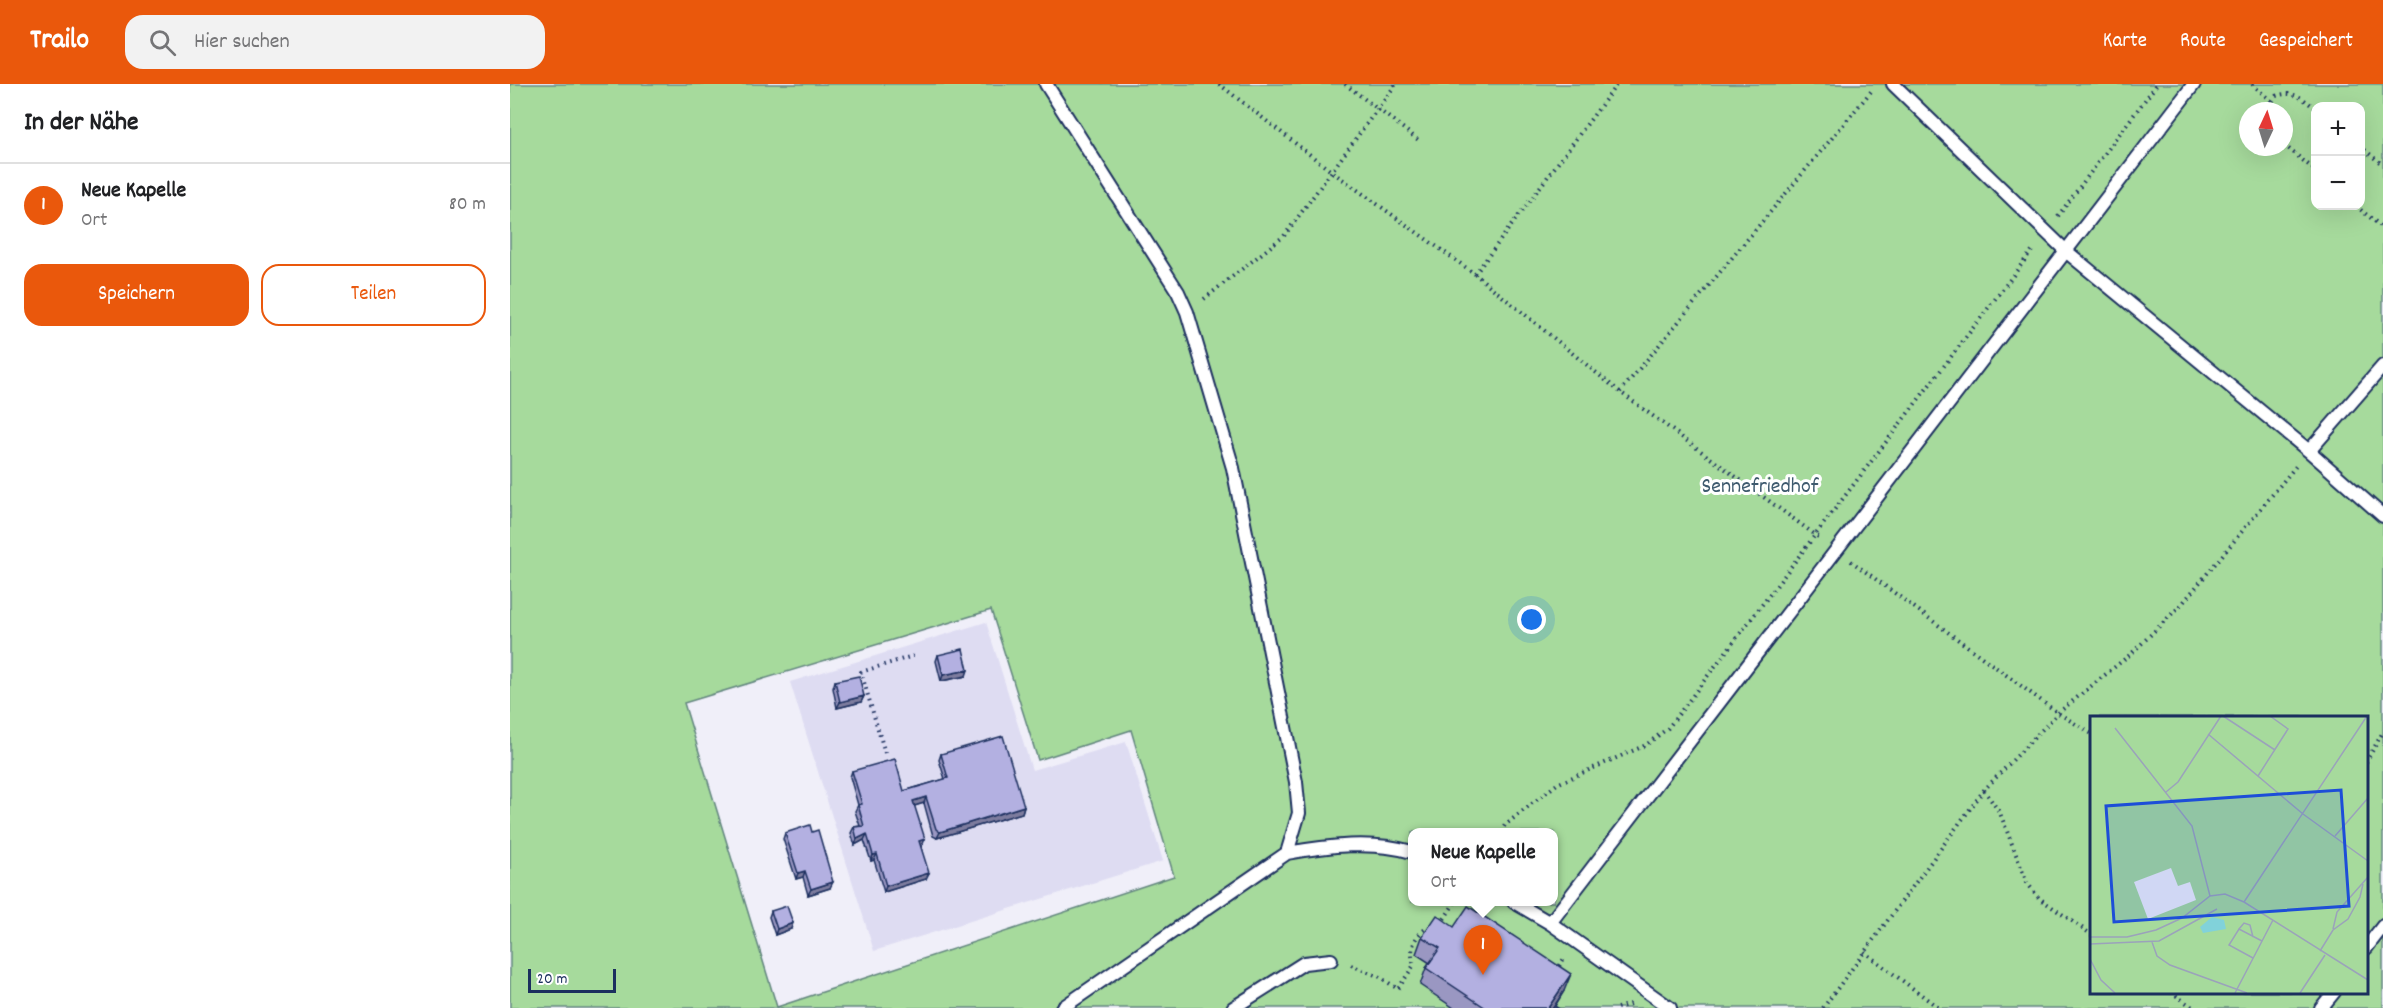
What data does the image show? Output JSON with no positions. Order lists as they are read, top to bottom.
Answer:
{
  "parks": ["Sennefriedhof"],
  "scale_bar": "20 m",
  "north": "top",
  "page": {
    "header": "Trailo",
    "search": "Hier suchen",
    "nav": ["Karte", "Route", "Gespeichert"],
    "heading": "In der Nähe",
    "map_buttons": ["+", "−"],
    "list": [
      {
        "mark": "1",
        "name": "Neue Kapelle",
        "note": "Ort",
        "value": "80 m"
      }
    ],
    "buttons": ["Speichern", "Teilen"],
    "popup": ["Neue Kapelle", "Ort"],
    "pins": "1",
    "scale": "20 m"
  }
}
